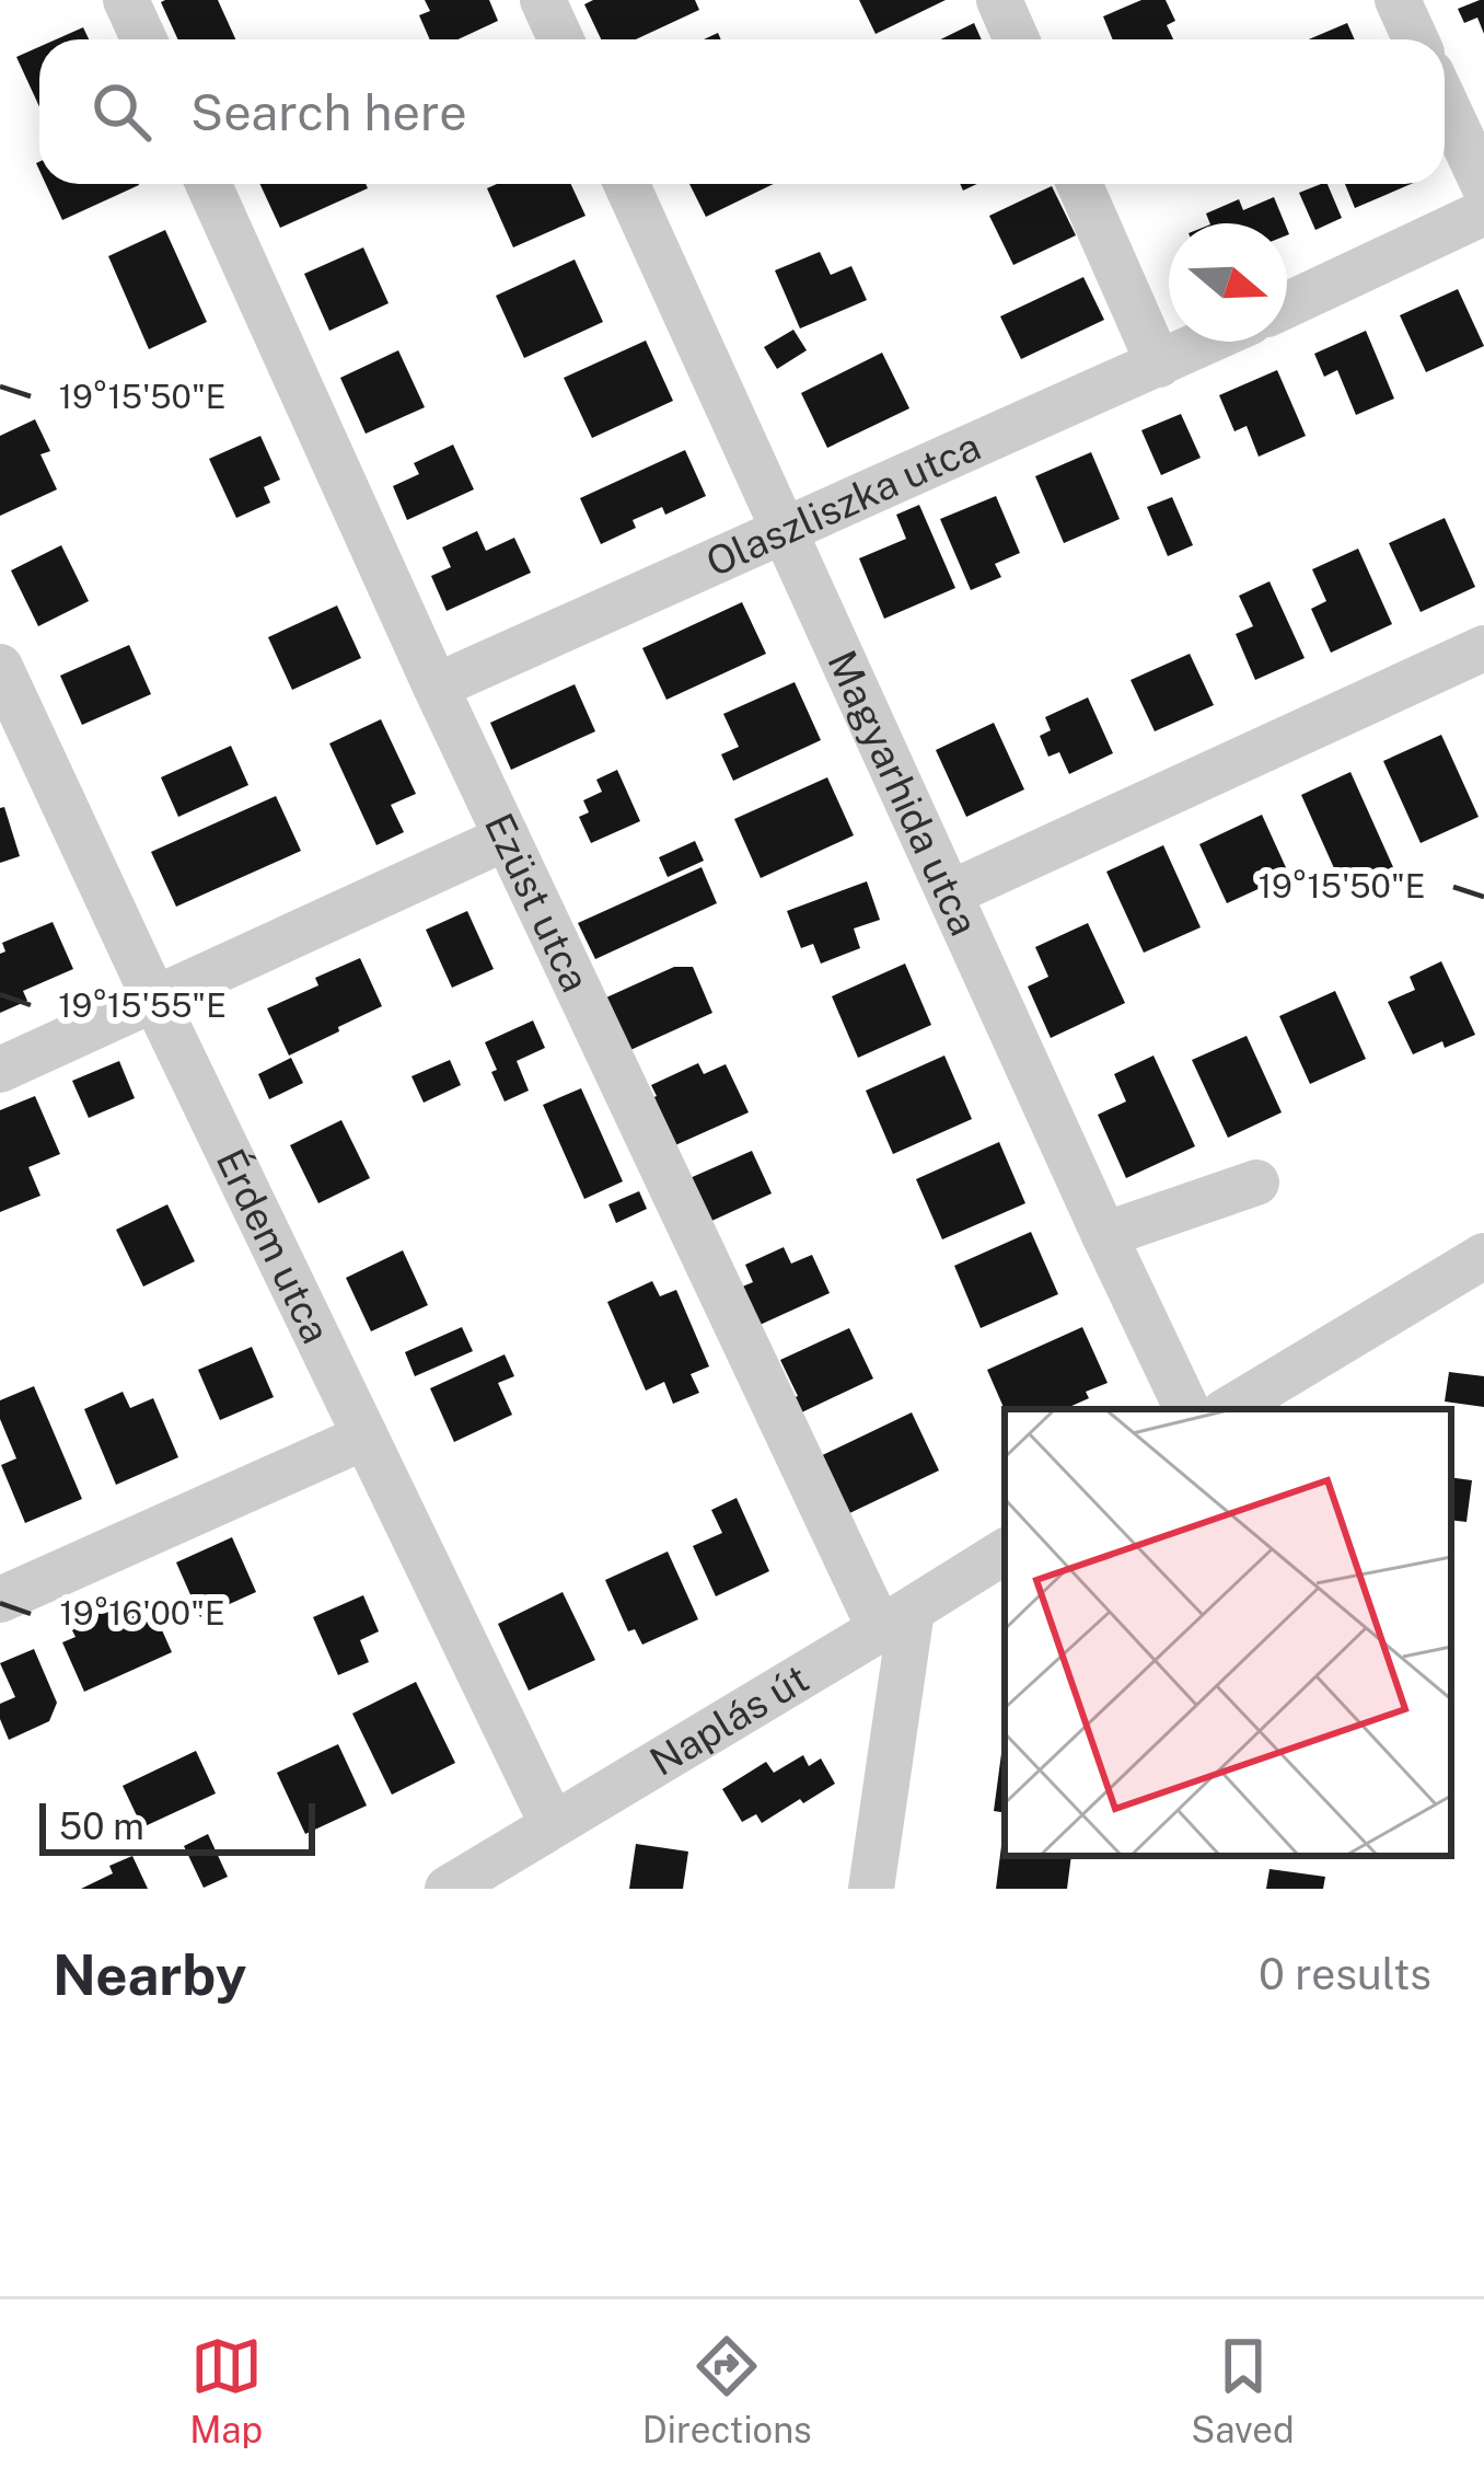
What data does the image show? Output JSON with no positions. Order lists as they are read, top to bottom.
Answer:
{
  "streets": {
    "street": [
      "Olaszliszka utca",
      "Magyarhida utca",
      "Ezüst utca",
      "Érdem utca",
      "Naplás út"
    ]
  },
  "crossings": [
    ["Olaszliszka utca", "Magyarhida utca"],
    ["Olaszliszka utca", "Ezüst utca"],
    ["Ezüst utca", "Naplás út"],
    ["Érdem utca", "Naplás út"]
  ],
  "scale_bar": "50 m",
  "north": "right",
  "page": {
    "search": "Search here",
    "scale": "50 m",
    "heading": ["Nearby", "0 results"],
    "nav": ["Map", "Directions", "Saved"]
  },
  "coordinates": ["19°15'50\"E", "19°15'55\"E", "19°16'00\"E"]
}
